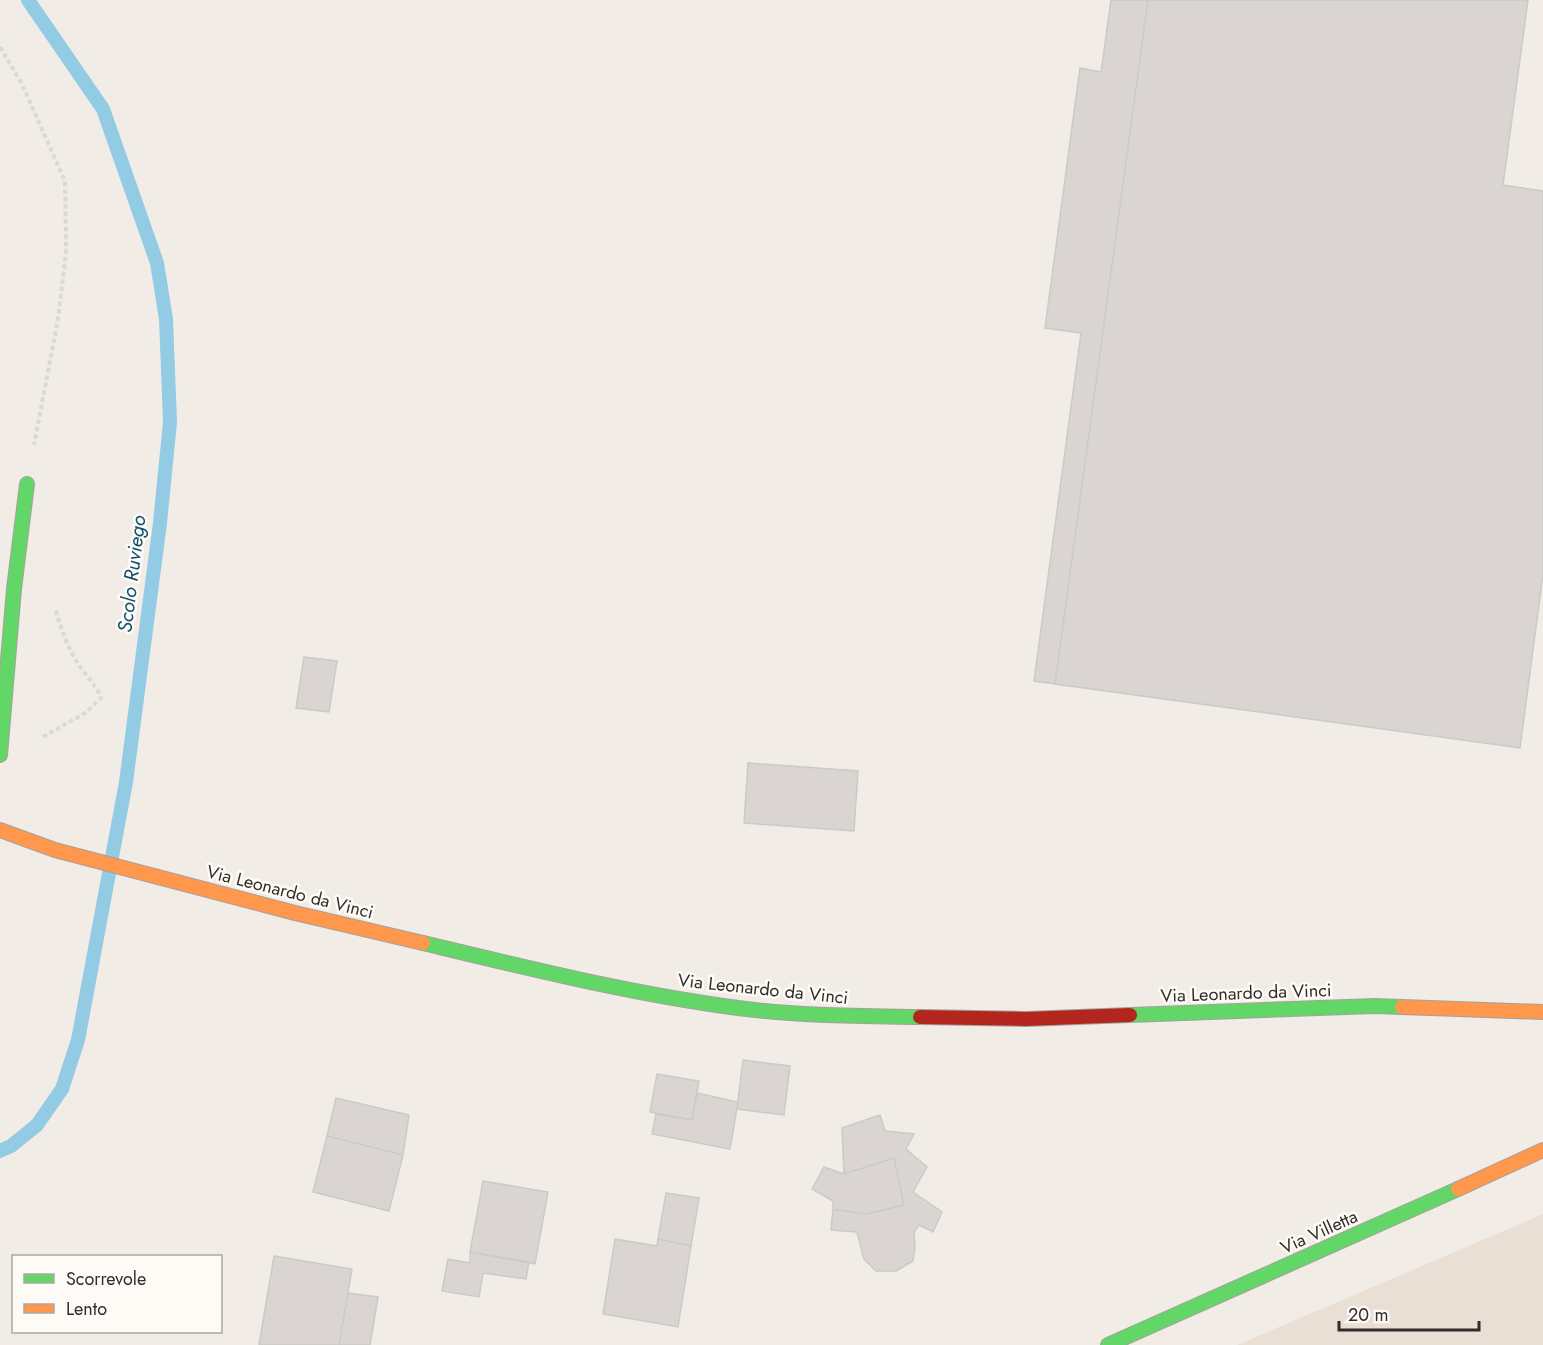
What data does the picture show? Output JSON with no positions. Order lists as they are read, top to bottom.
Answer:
{
  "streets": {
    "street": ["Via Leonardo da Vinci", "Via Villetta"]
  },
  "water": ["Scolo Ruviego"],
  "legend": ["Scorrevole", "Lento"],
  "scale_bar": "20 m"
}
